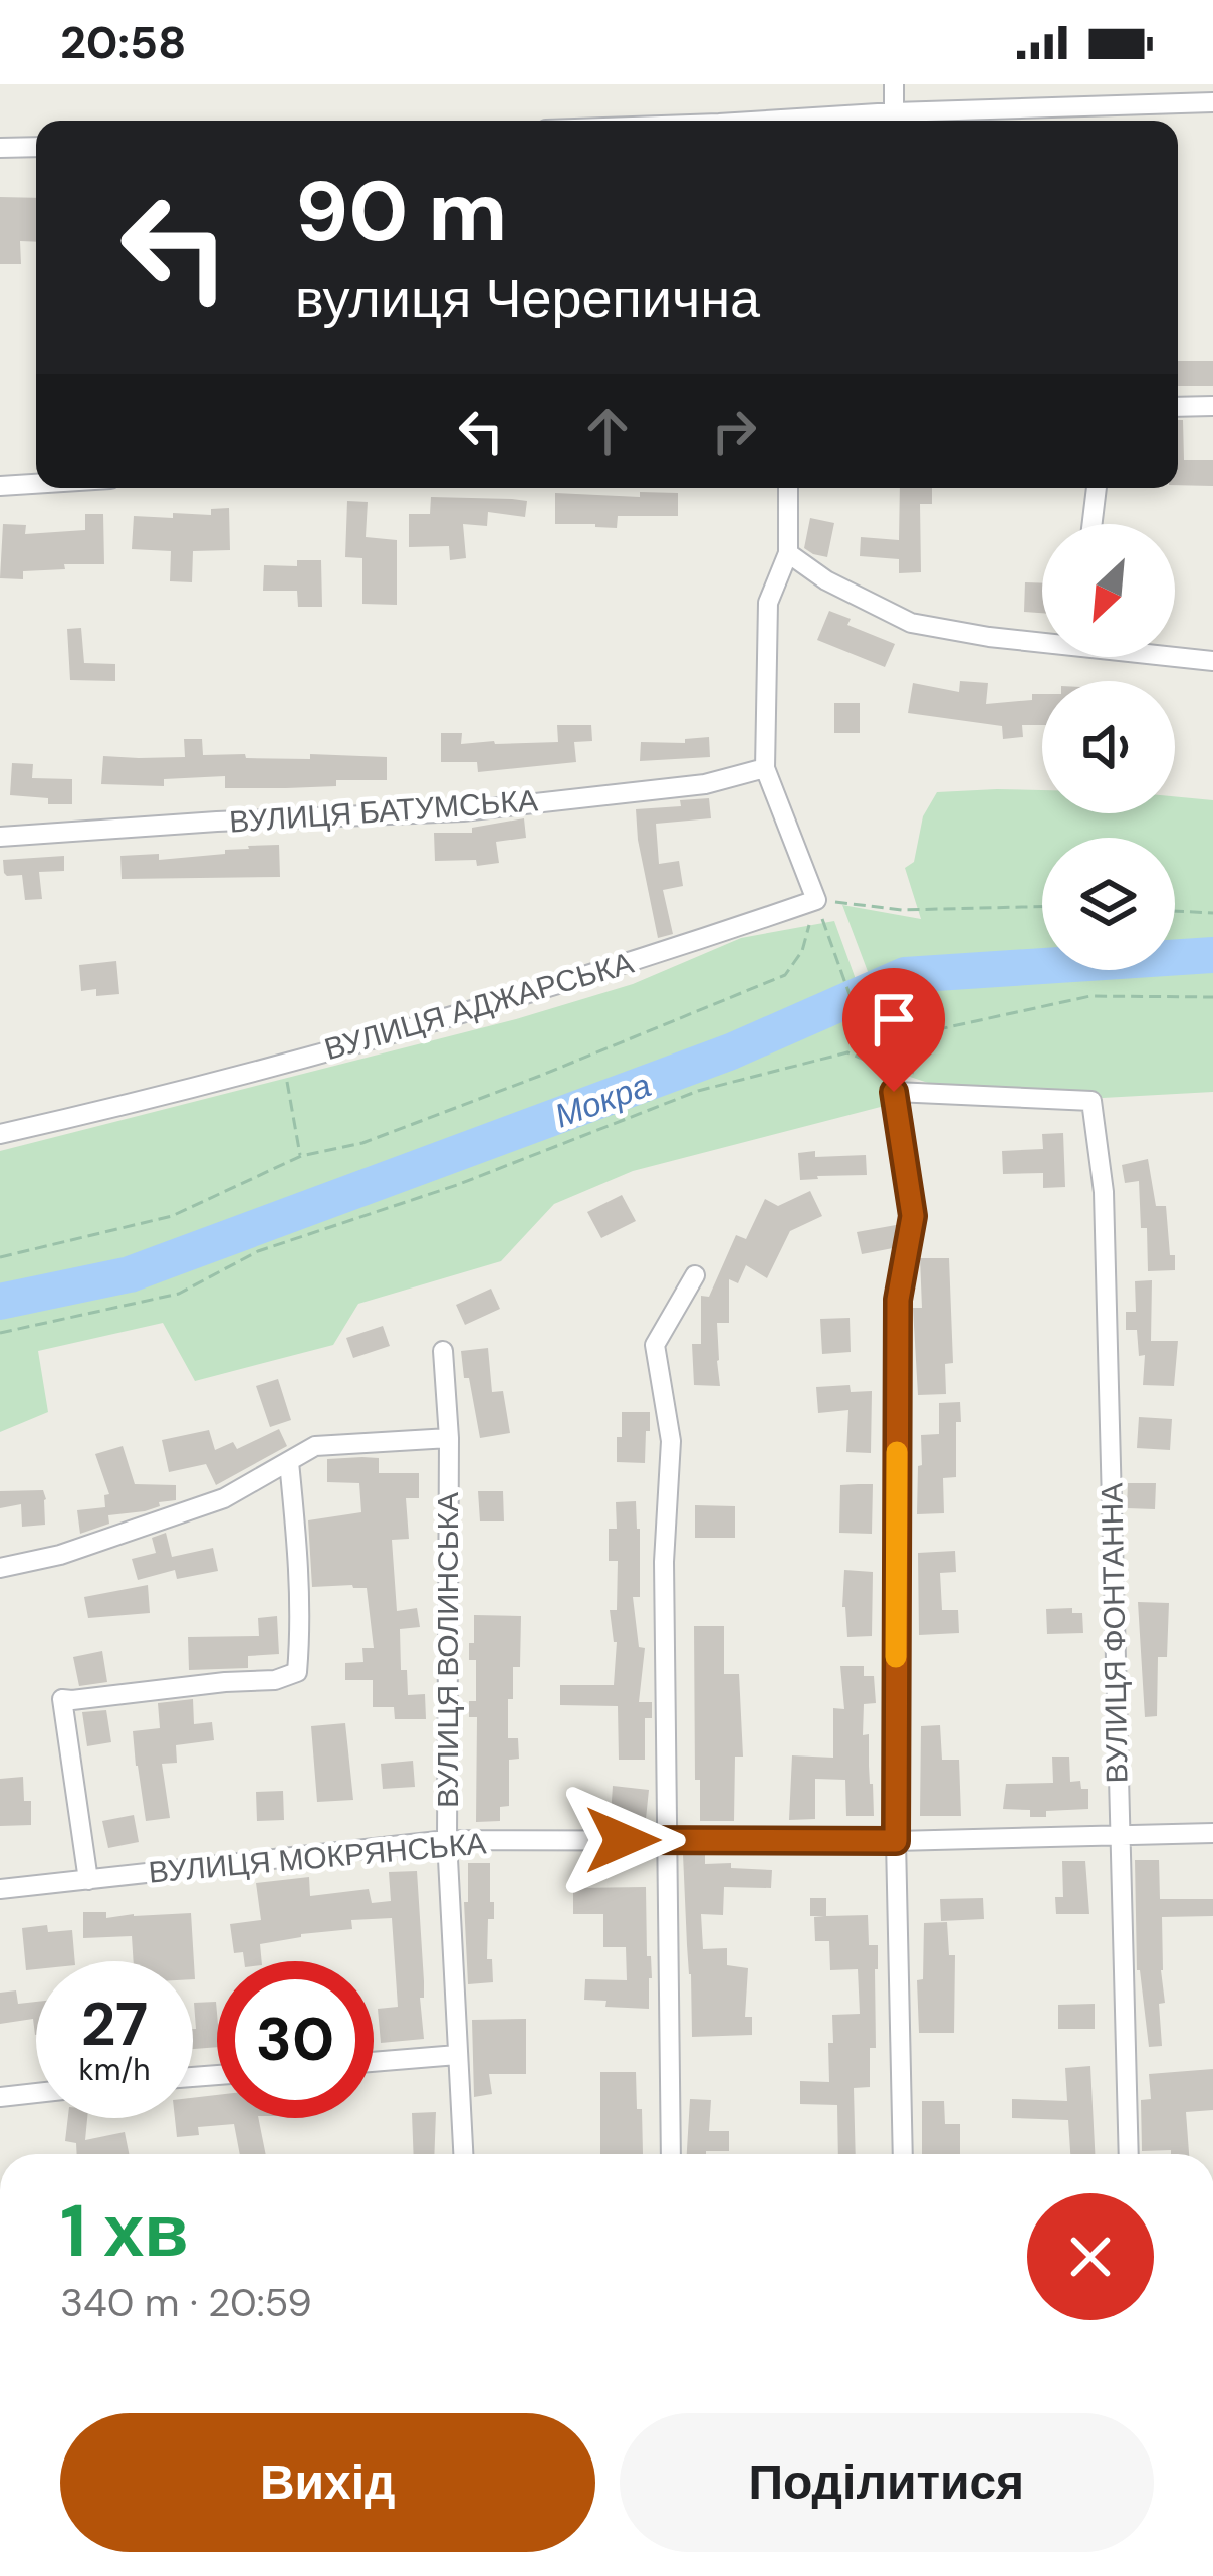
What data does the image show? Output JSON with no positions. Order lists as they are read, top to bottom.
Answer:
{
  "streets": {
    "street": [
      "ВУЛИЦЯ БАТУМСЬКА",
      "ВУЛИЦЯ АДЖАРСЬКА",
      "ВУЛИЦЯ ФОНТАННА",
      "ВУЛИЦЯ ВОЛИНСЬКА",
      "ВУЛИЦЯ МОКРЯНСЬКА"
    ]
  },
  "crossings": [
    ["ВУЛИЦЯ ФОНТАННА", "ВУЛИЦЯ МОКРЯНСЬКА"],
    ["ВУЛИЦЯ ВОЛИНСЬКА", "ВУЛИЦЯ МОКРЯНСЬКА"]
  ],
  "water": ["Мокра"],
  "north": "bottom left",
  "page": {
    "status": "20:58",
    "turn": ["90 m", "вулиця Черепична"],
    "speed": "27 km/h",
    "limit": "30",
    "heading": ["1 хв", "340 m · 20:59"],
    "buttons": ["Вихід", "Поділитися"]
  }
}
